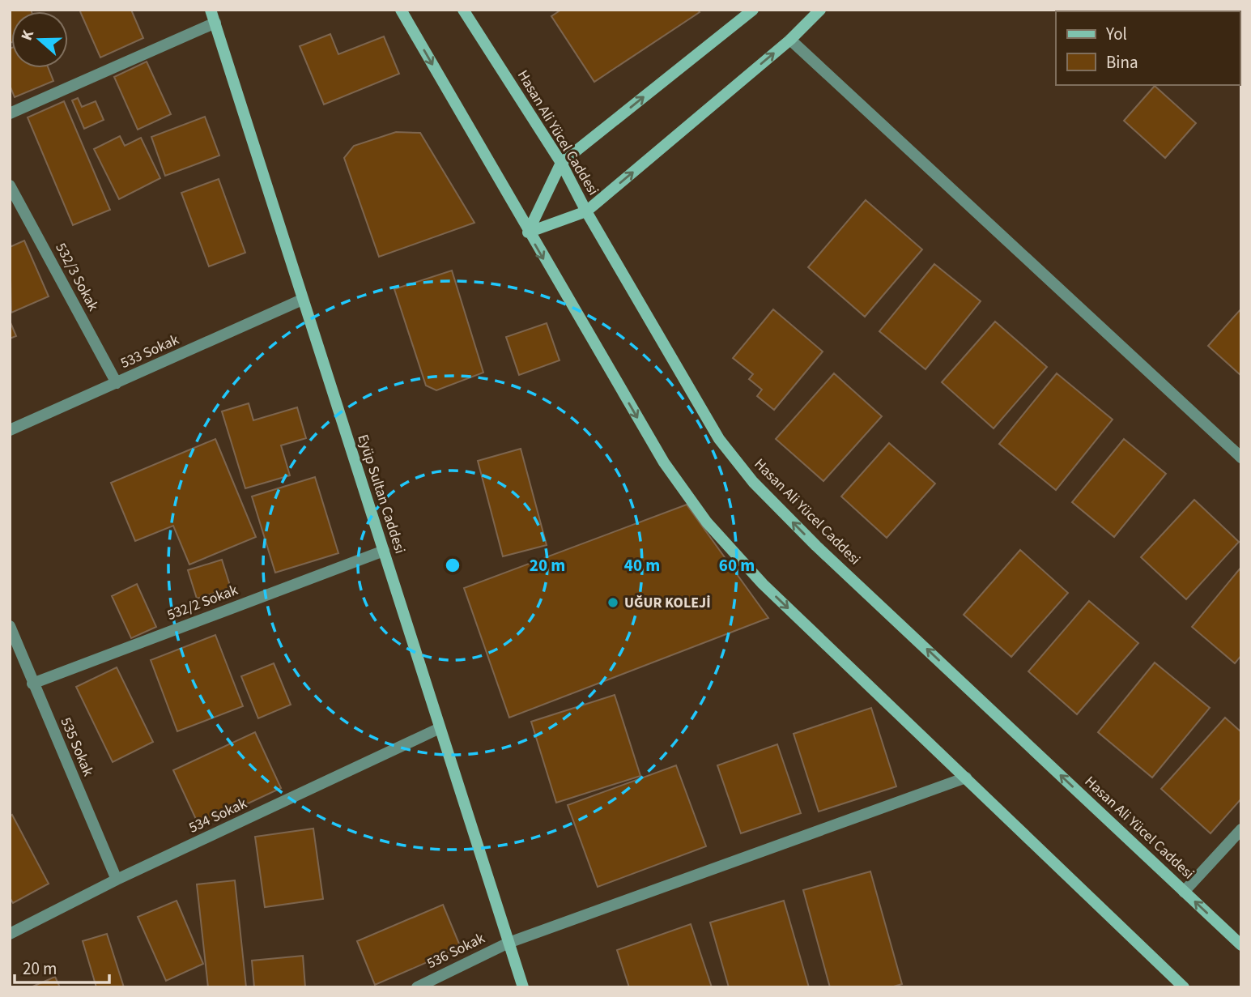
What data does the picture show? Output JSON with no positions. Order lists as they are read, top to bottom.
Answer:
{
  "streets": {
    "street": [
      "Hasan Ali Yücel Caddesi",
      "532/3 Sokak",
      "533 Sokak",
      "Eyüp Sultan Caddesi",
      "532/2 Sokak",
      "535 Sokak",
      "534 Sokak",
      "536 Sokak"
    ]
  },
  "crossings": [
    ["532/3 Sokak", "533 Sokak"],
    ["533 Sokak", "Eyüp Sultan Caddesi"],
    ["Eyüp Sultan Caddesi", "532/2 Sokak"],
    ["Eyüp Sultan Caddesi", "534 Sokak"],
    ["Eyüp Sultan Caddesi", "536 Sokak"],
    ["532/2 Sokak", "535 Sokak"],
    ["535 Sokak", "534 Sokak"]
  ],
  "places": ["UĞUR KOLEJİ"],
  "legend": ["Yol", "Bina"],
  "scale_bar": "20 m",
  "north": "left",
  "rings": ["20 m", "40 m", "60 m"]
}
